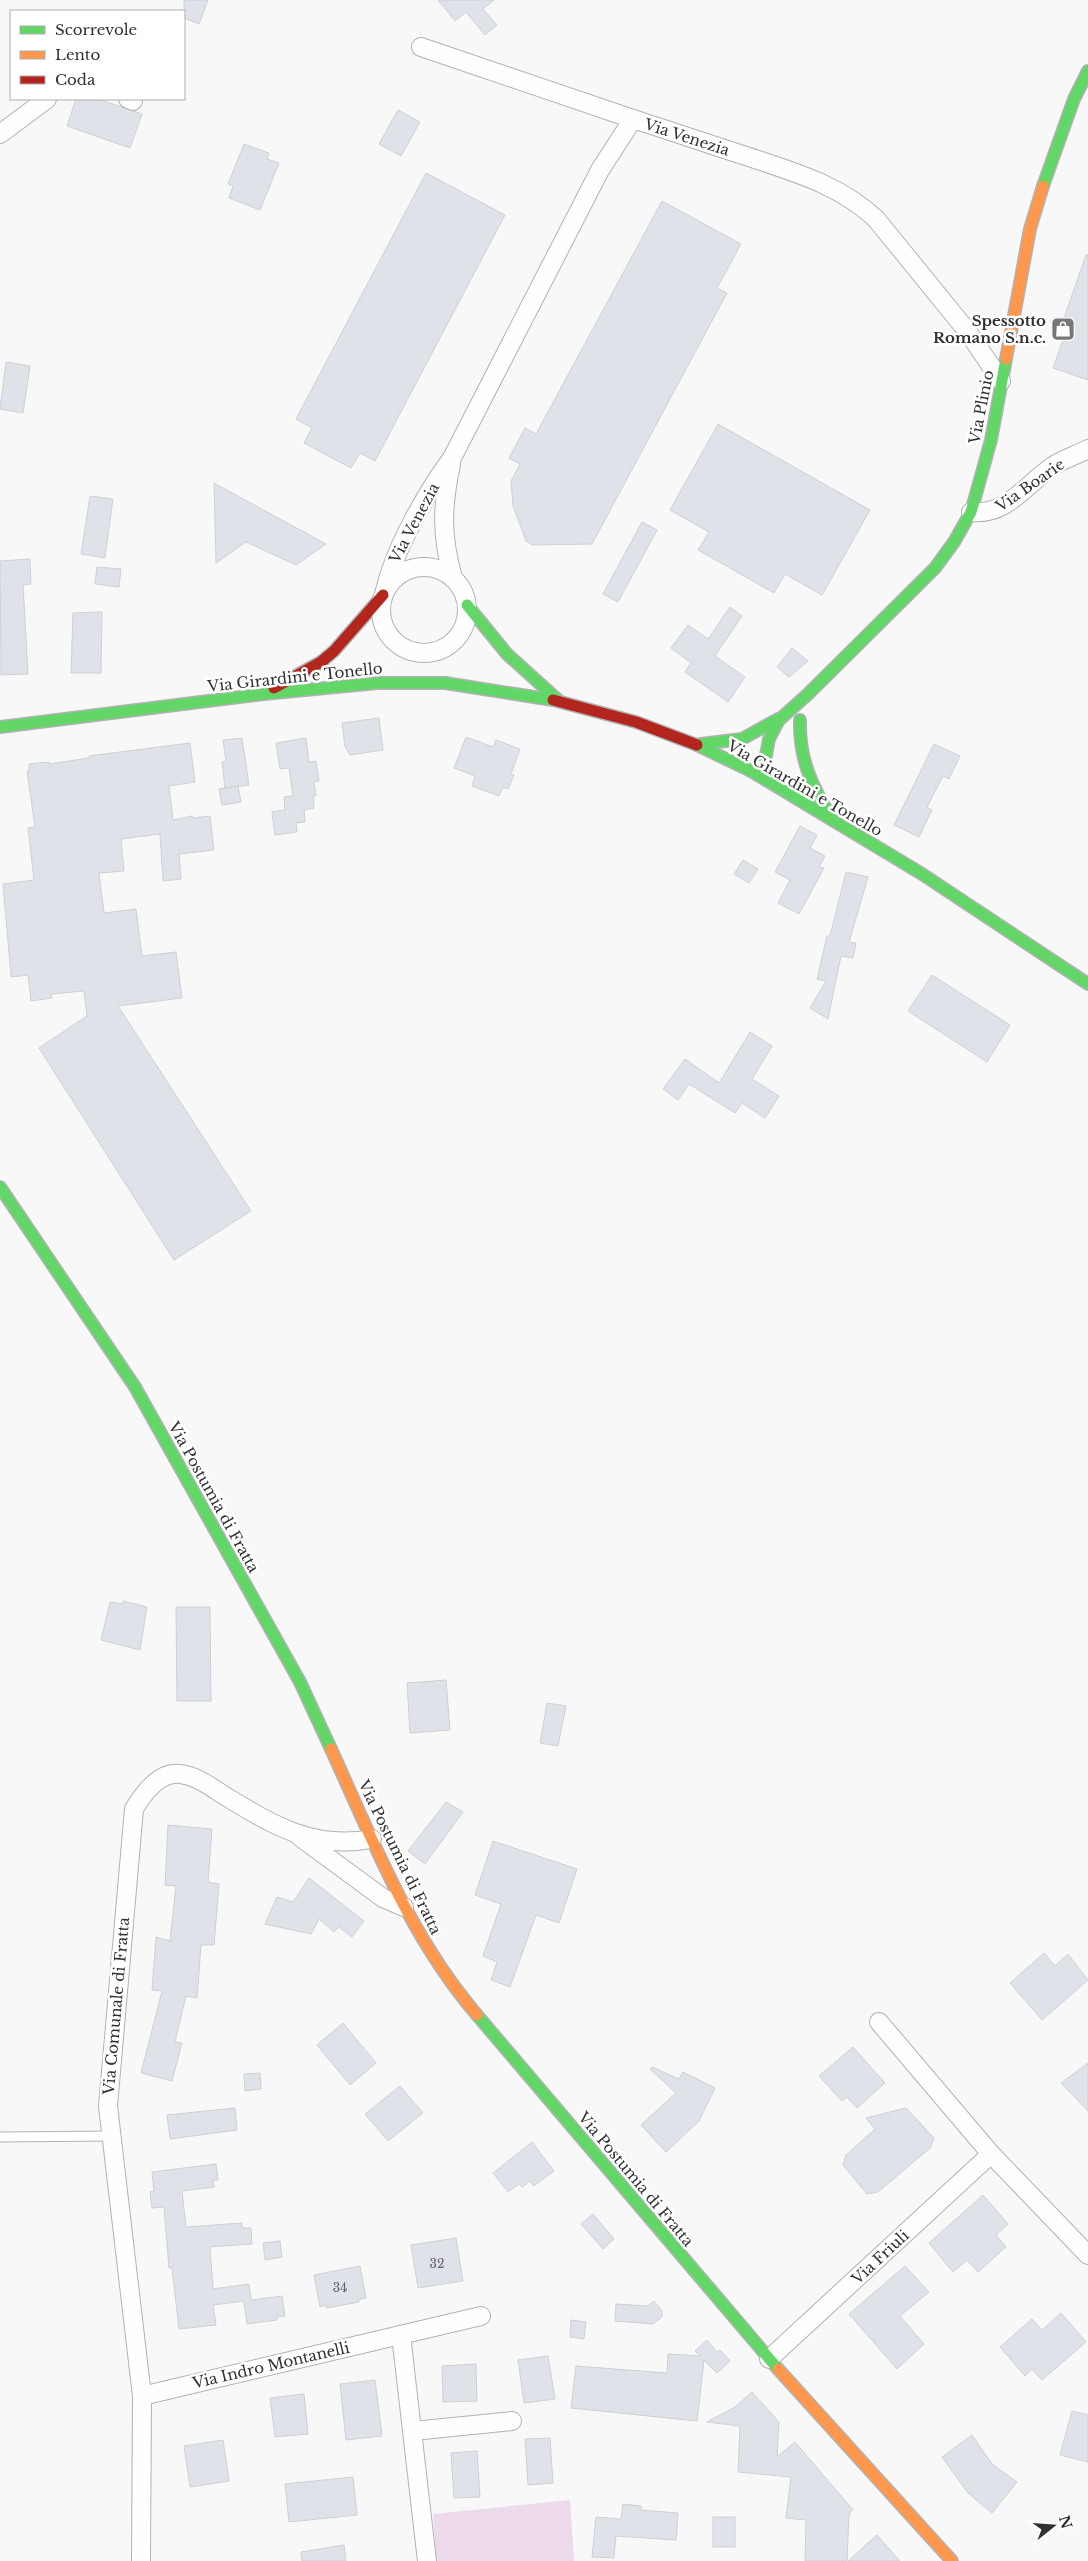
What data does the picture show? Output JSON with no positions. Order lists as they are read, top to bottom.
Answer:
{
  "streets": {
    "main road": ["Via Plinio", "Via Girardini e Tonello", "Via Postumia di Fratta"],
    "street": [
      "Via Venezia",
      "Via Boarie",
      "Via Comunale di Fratta",
      "Via Friuli",
      "Via Indro Montanelli"
    ]
  },
  "crossings": [
    ["Via Venezia", "Via Plinio"],
    ["Via Plinio", "Via Boarie"],
    ["Via Plinio", "Via Girardini e Tonello"],
    ["Via Postumia di Fratta", "Via Comunale di Fratta"],
    ["Via Postumia di Fratta", "Via Friuli"],
    ["Via Comunale di Fratta", "Via Indro Montanelli"]
  ],
  "places": {
    "shop": ["Spessotto Romano S.n.c."]
  },
  "house_numbers": ["32", "34"],
  "legend": ["Scorrevole", "Lento", "Coda"],
  "north": "right"
}
